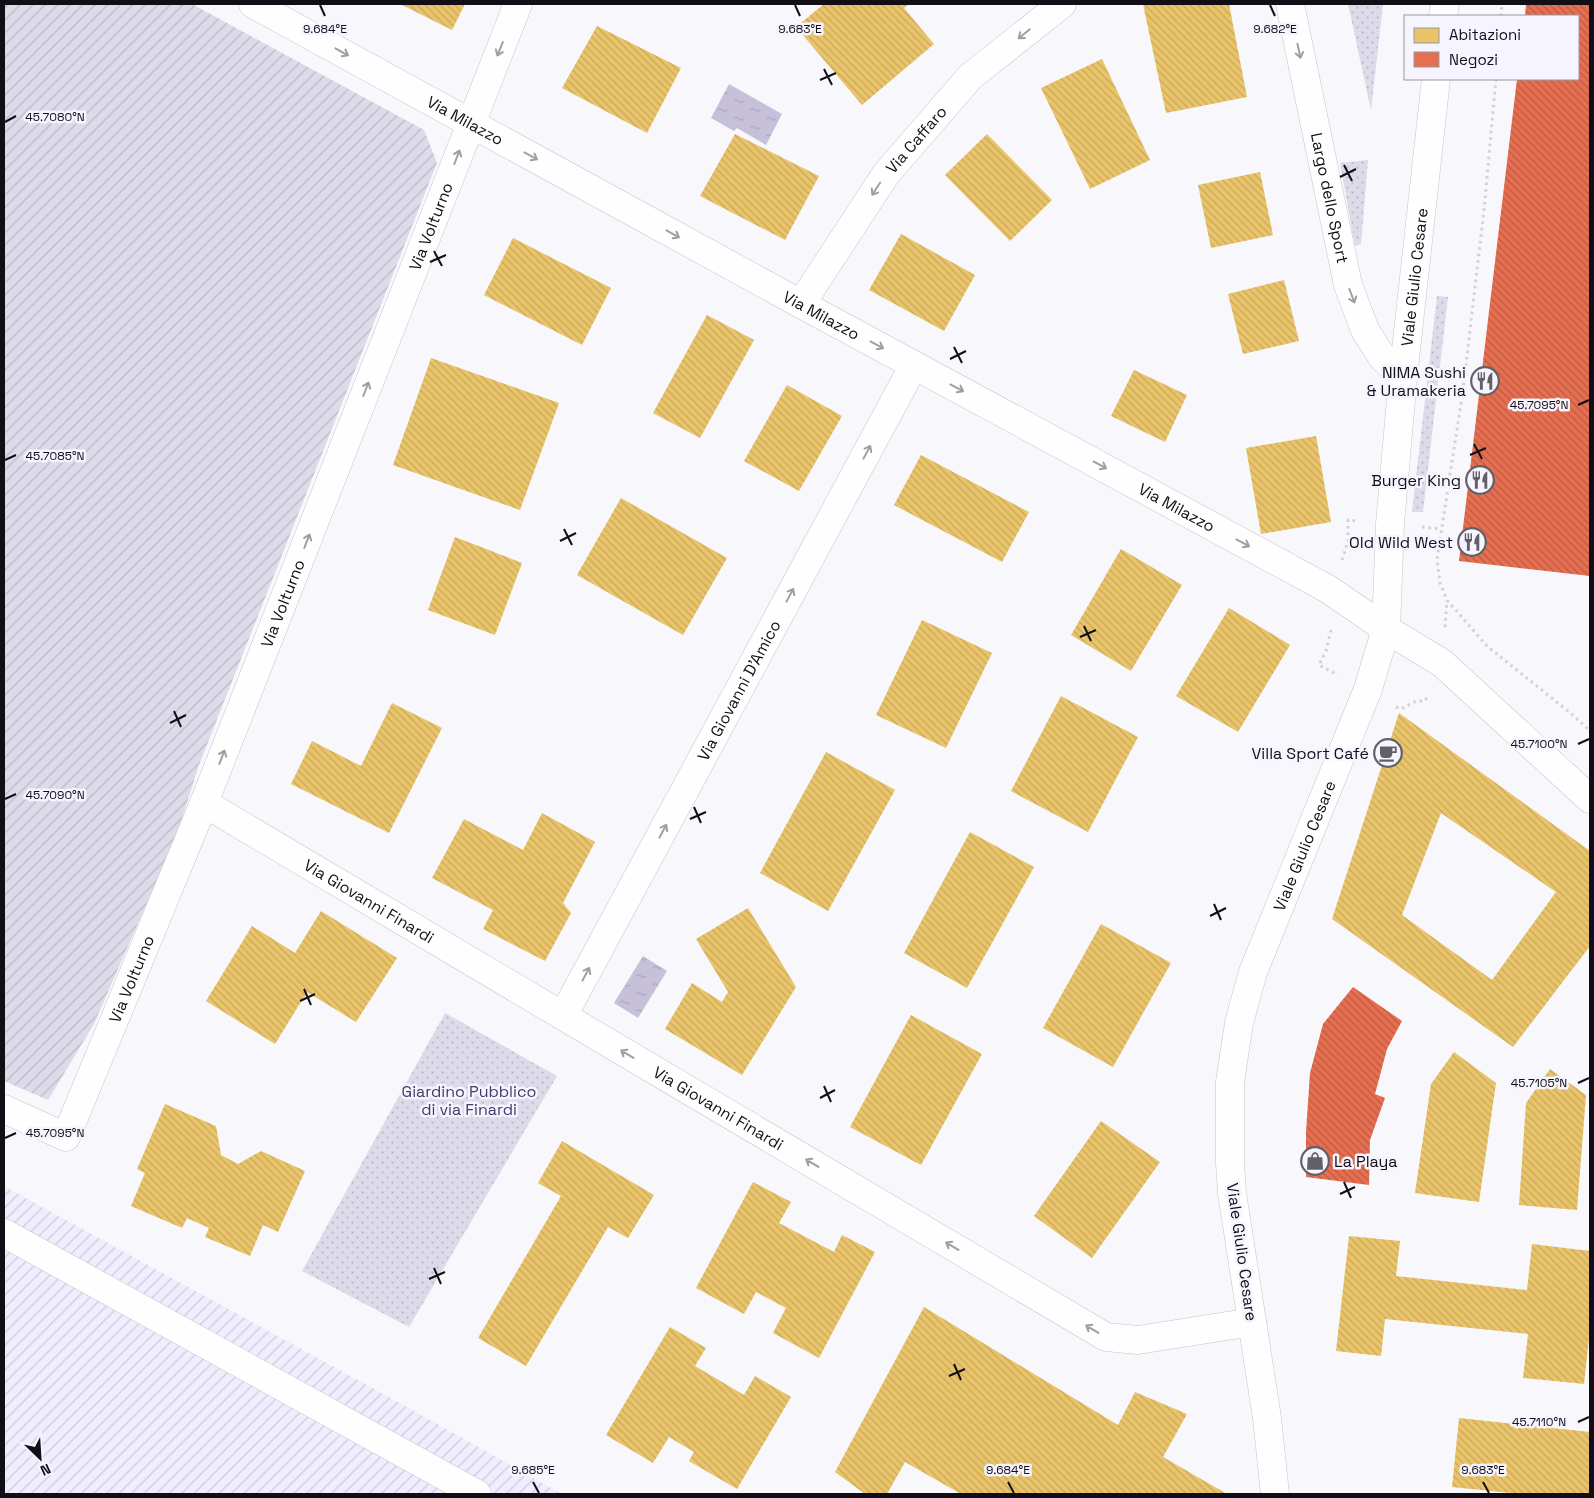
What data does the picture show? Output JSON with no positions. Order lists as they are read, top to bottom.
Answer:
{
  "streets": {
    "street": [
      "Via Milazzo",
      "Via Caffaro",
      "Largo dello Sport",
      "Via Volturno",
      "Viale Giulio Cesare",
      "Via Giovanni D'Amico",
      "Via Giovanni Finardi"
    ]
  },
  "crossings": [
    ["Via Milazzo", "Via Caffaro"],
    ["Via Milazzo", "Via Volturno"],
    ["Via Milazzo", "Viale Giulio Cesare"],
    ["Via Milazzo", "Via Giovanni D'Amico"],
    ["Largo dello Sport", "Viale Giulio Cesare"],
    ["Via Volturno", "Via Giovanni Finardi"],
    ["Viale Giulio Cesare", "Via Giovanni Finardi"],
    ["Via Giovanni D'Amico", "Via Giovanni Finardi"]
  ],
  "one_way": [
    "Via Milazzo",
    "Via Caffaro",
    "Largo dello Sport",
    "Via Giovanni D'Amico",
    "Via Giovanni Finardi"
  ],
  "parks": ["Giardino Pubblico di via Finardi"],
  "places": {
    "restaurant": ["NIMA Sushi & Uramakeria", "Burger King", "Old Wild West"],
    "cafe": ["Villa Sport Café"],
    "shop": ["La Playa"]
  },
  "legend": ["Abitazioni", "Negozi"],
  "north": "bottom right",
  "coordinates": [
    "9.684°E",
    "9.683°E",
    "9.682°E",
    "45.7080°N",
    "45.7095°N",
    "45.7085°N",
    "45.7100°N",
    "45.7090°N",
    "45.7105°N",
    "45.7110°N",
    "9.685°E"
  ]
}
